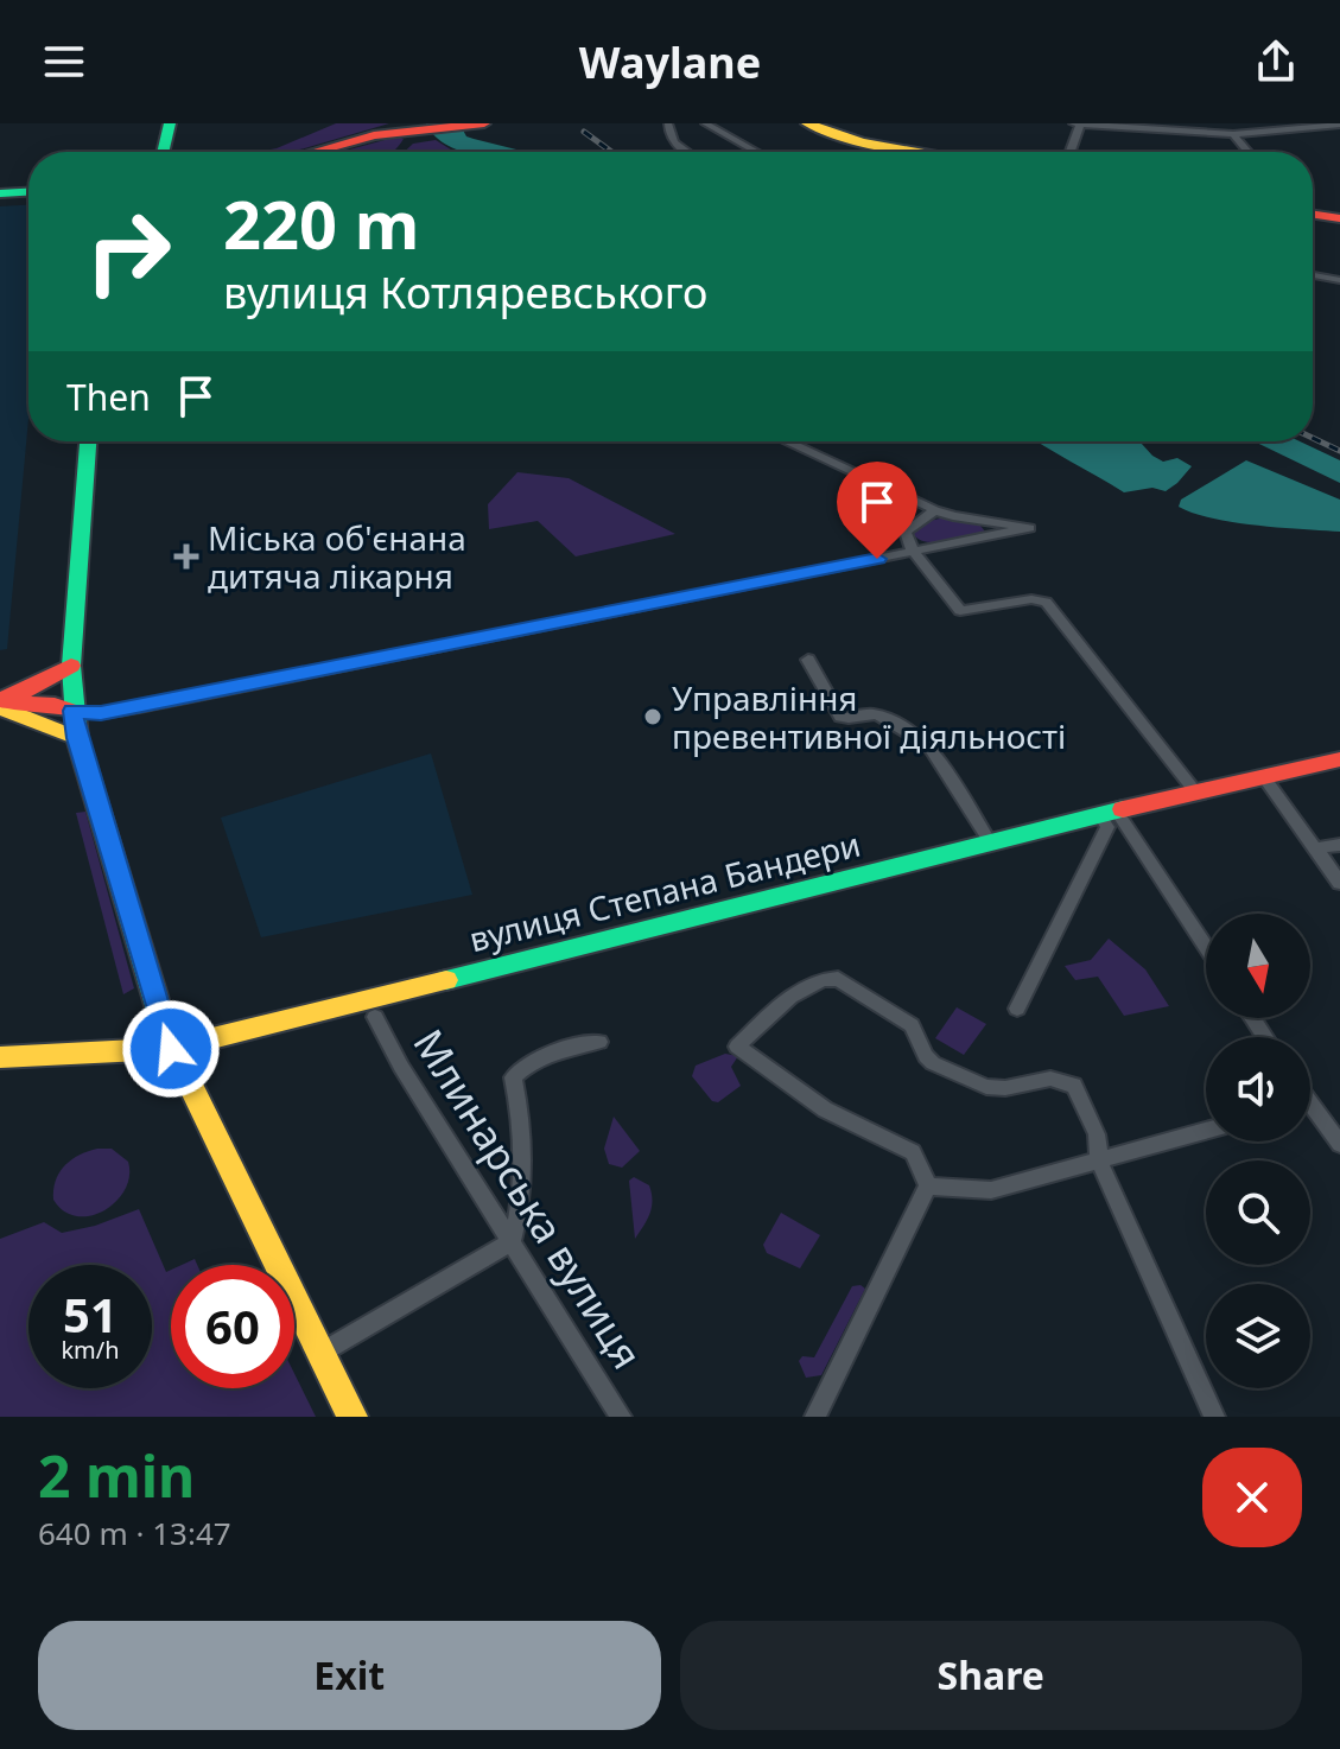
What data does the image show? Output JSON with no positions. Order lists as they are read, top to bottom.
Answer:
{
  "streets": {
    "main road": ["вулиця Степана Бандери"],
    "street": ["Млинарська вулиця"]
  },
  "places": {
    "health": ["Міська об'єнана дитяча лікарня"],
    "other": ["Управління превентивної діяльності"]
  },
  "north": "bottom",
  "page": {
    "header": "Waylane",
    "turn": ["220 m", "вулиця Котляревського"],
    "then": "Then",
    "speed": "51 km/h",
    "limit": "60",
    "heading": ["2 min", "640 m · 13:47"],
    "buttons": ["Exit", "Share"]
  }
}
